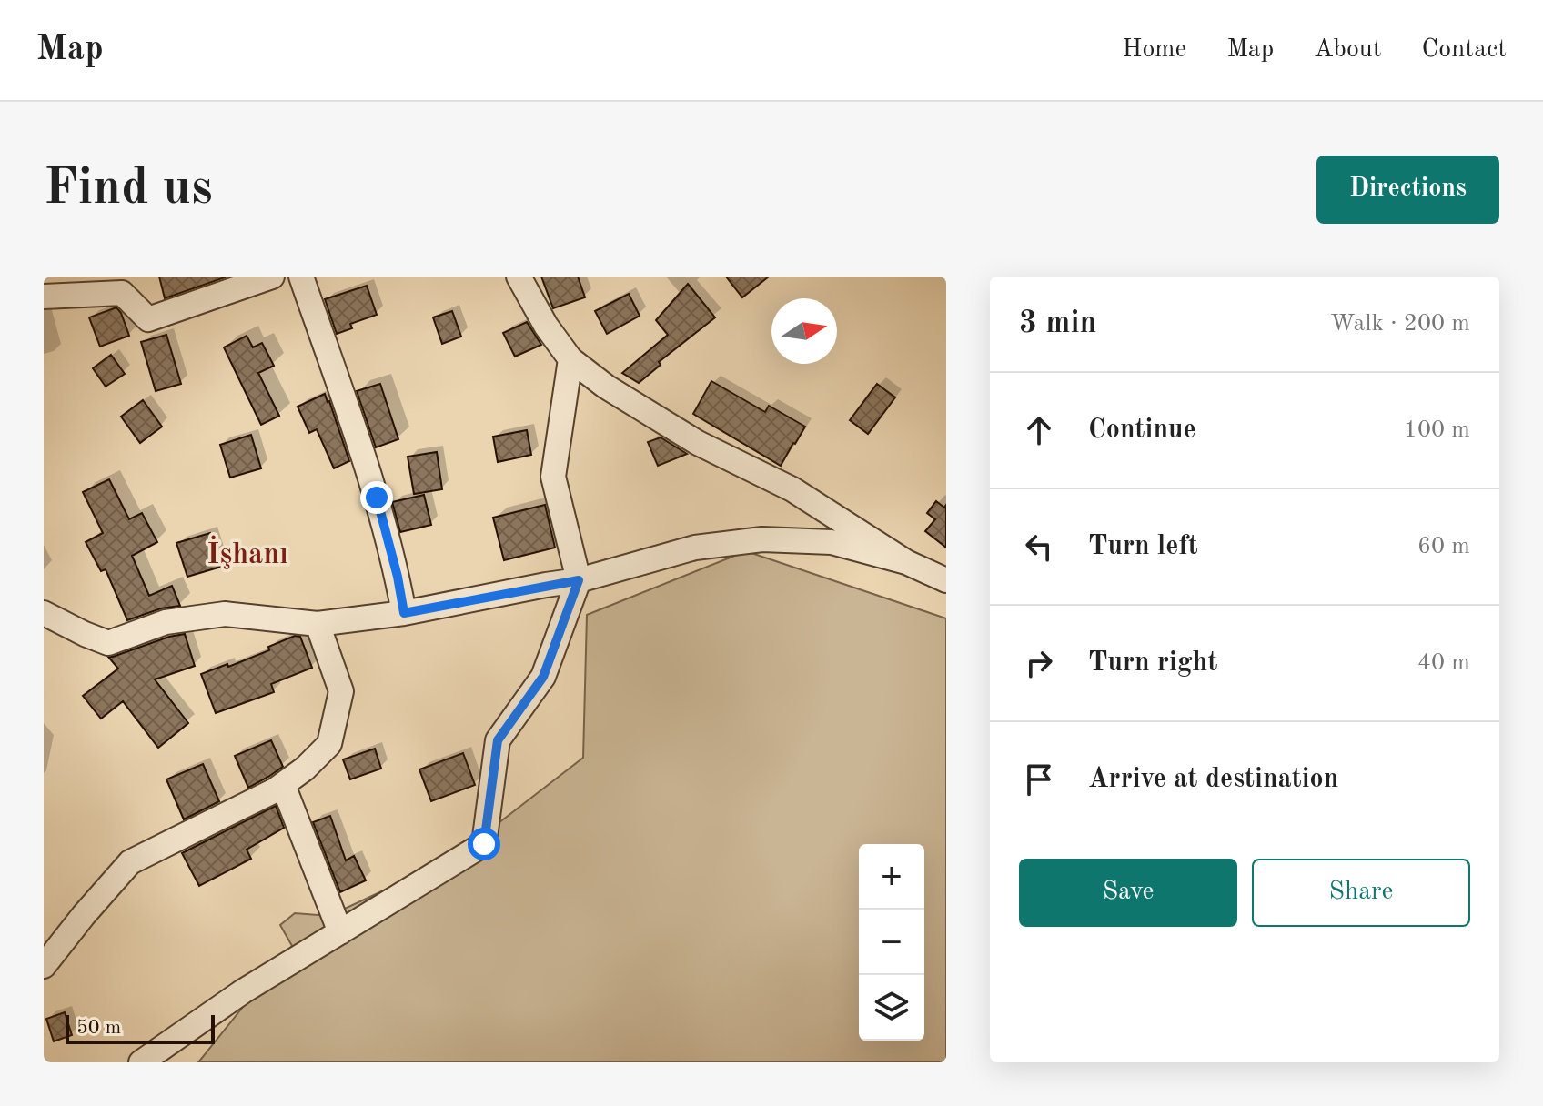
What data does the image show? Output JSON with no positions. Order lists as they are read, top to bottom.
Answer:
{
  "districts": ["İşhanı"],
  "scale_bar": "50 m",
  "north": "right",
  "page": {
    "header": "Map",
    "nav": [
      "Home",
      "Map",
      "About",
      "Contact"
    ],
    "buttons": [
      "Directions",
      ["Save", "Share"]
    ],
    "title": "Find us",
    "heading": ["3 min", "Walk · 200 m"],
    "list": [
      ["Continue", "100 m"],
      ["Turn left", "60 m"],
      ["Turn right", "40 m"],
      "Arrive at destination"
    ],
    "map_buttons": ["+", "−"],
    "scale": "50 m"
  }
}
